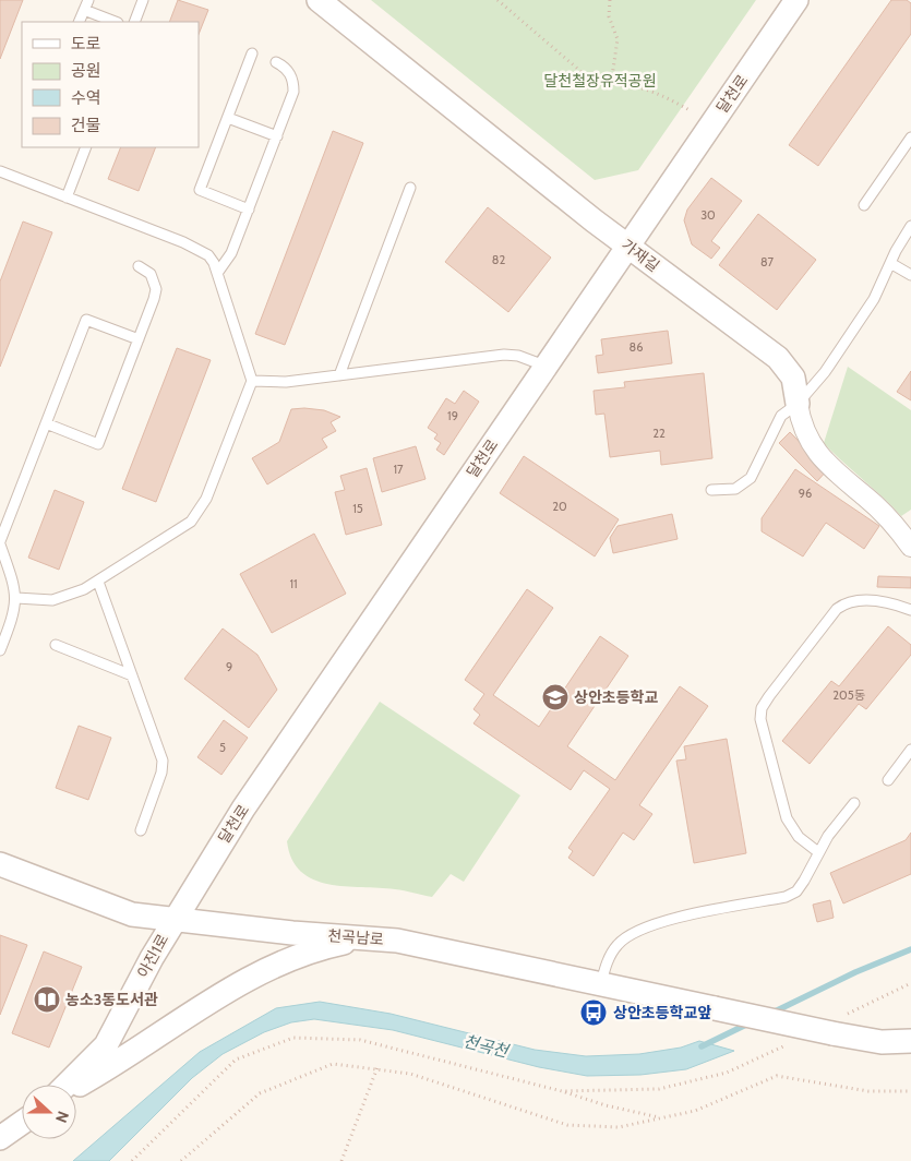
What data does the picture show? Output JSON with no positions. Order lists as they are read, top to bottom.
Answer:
{
  "streets": {
    "street": [
      "달천로",
      "가재길",
      "천곡남로",
      "아진1로"
    ]
  },
  "crossings": [
    ["달천로", "가재길"],
    ["달천로", "천곡남로"],
    ["달천로", "아진1로"],
    ["천곡남로", "아진1로"]
  ],
  "water": ["천곡천"],
  "parks": ["달천철장유적공원"],
  "places": {
    "school or university": ["상안초등학교"],
    "library": ["농소3동도서관"],
    "bus stop": ["상안초등학교앞"]
  },
  "house_numbers": [
    "30",
    "82",
    "87",
    "86",
    "19",
    "22",
    "17",
    "96",
    "20",
    "15",
    "11",
    "9",
    "205동",
    "5"
  ],
  "legend": [
    "도로",
    "공원",
    "수역",
    "건물"
  ],
  "north": "right"
}
